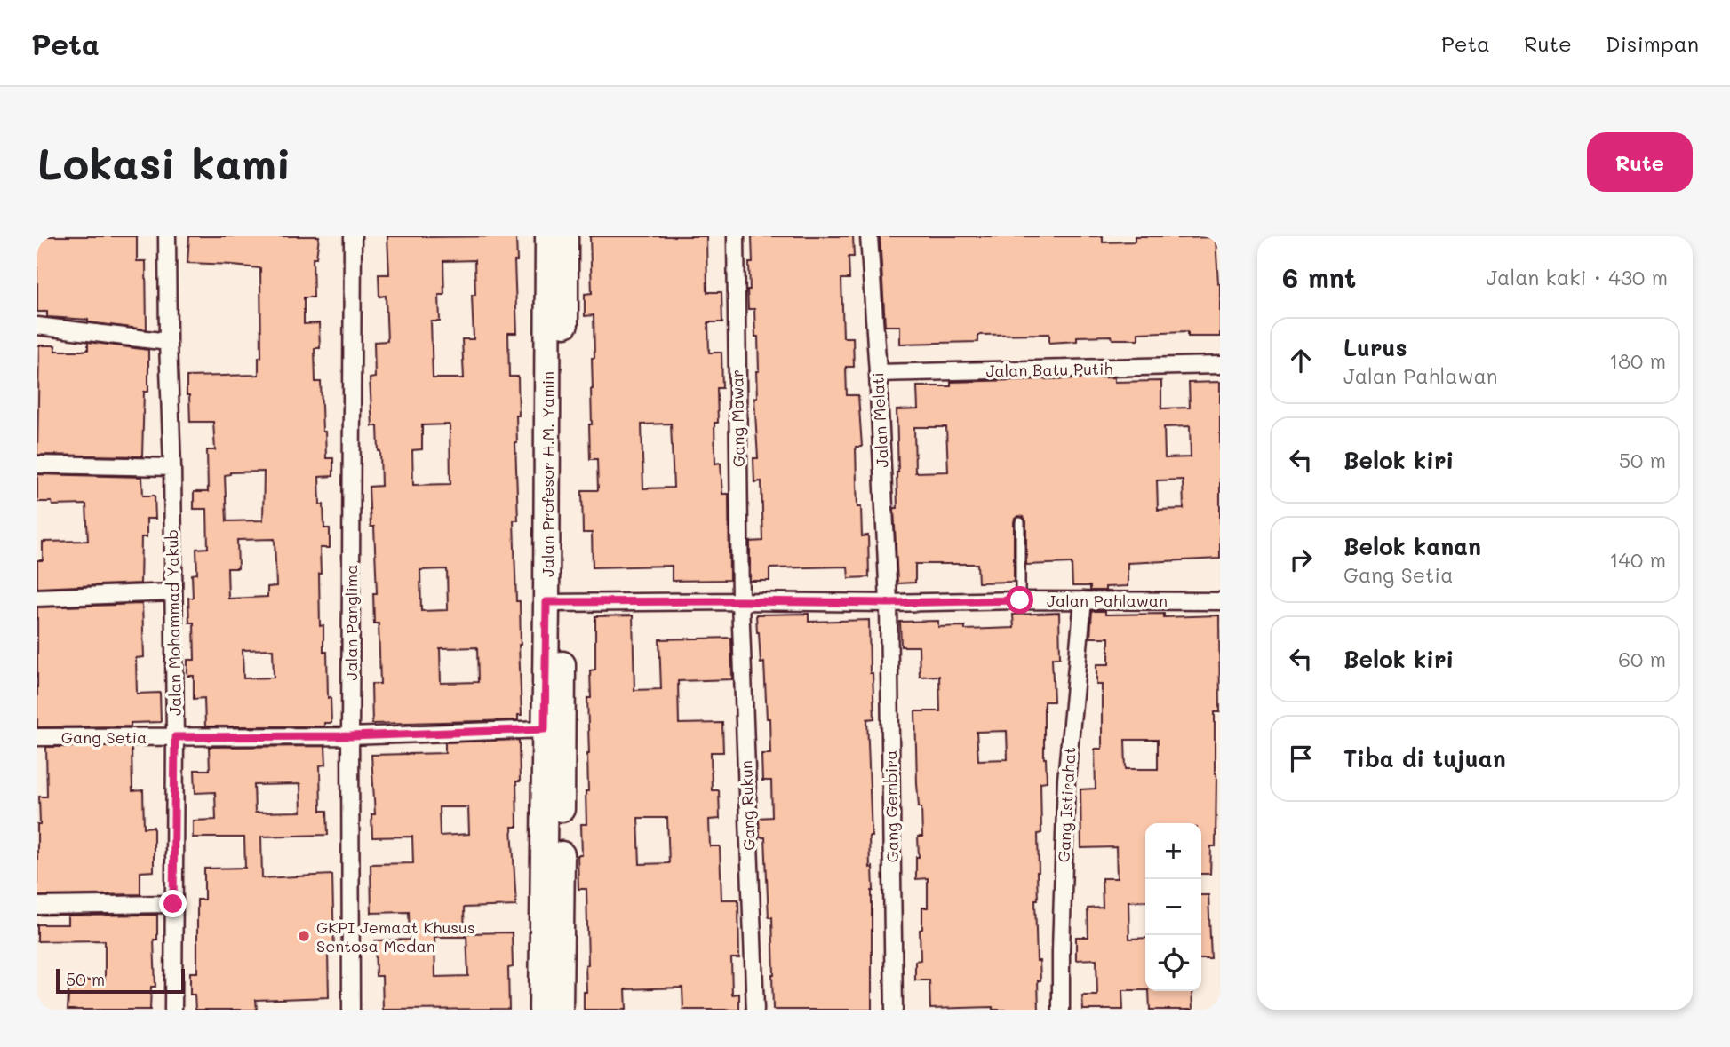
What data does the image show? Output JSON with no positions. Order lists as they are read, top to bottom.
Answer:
{
  "streets": {
    "main road": ["Jalan Profesor H.M. Yamin"],
    "street": [
      "Jalan Batu Putih",
      "Gang Mawar",
      "Jalan Melati",
      "Jalan Pahlawan",
      "Jalan Mohammad Yakub",
      "Jalan Panglima",
      "Gang Setia",
      "Gang Istirahat",
      "Gang Rukun",
      "Gang Gembira"
    ]
  },
  "crossings": [
    ["Jalan Batu Putih", "Jalan Melati"],
    ["Gang Mawar", "Jalan Pahlawan"],
    ["Gang Mawar", "Gang Rukun"],
    ["Jalan Melati", "Jalan Pahlawan"],
    ["Jalan Melati", "Gang Gembira"],
    ["Jalan Profesor H.M. Yamin", "Jalan Pahlawan"],
    ["Jalan Profesor H.M. Yamin", "Gang Setia"],
    ["Jalan Pahlawan", "Gang Istirahat"],
    ["Jalan Pahlawan", "Gang Rukun"],
    ["Jalan Pahlawan", "Gang Gembira"],
    ["Jalan Mohammad Yakub", "Gang Setia"],
    ["Jalan Panglima", "Gang Setia"]
  ],
  "places": ["GKPI Jemaat Khusus Sentosa Medan"],
  "scale_bar": "50 m",
  "page": {
    "header": "Peta",
    "nav": ["Peta", "Rute", "Disimpan"],
    "buttons": "Rute",
    "title": "Lokasi kami",
    "heading": ["6 mnt", "Jalan kaki · 430 m"],
    "list": [
      ["Lurus", "Jalan Pahlawan", "180 m"],
      ["Belok kiri", "50 m"],
      ["Belok kanan", "Gang Setia", "140 m"],
      ["Belok kiri", "60 m"],
      "Tiba di tujuan"
    ],
    "map_buttons": ["+", "−"],
    "scale": "50 m"
  }
}
